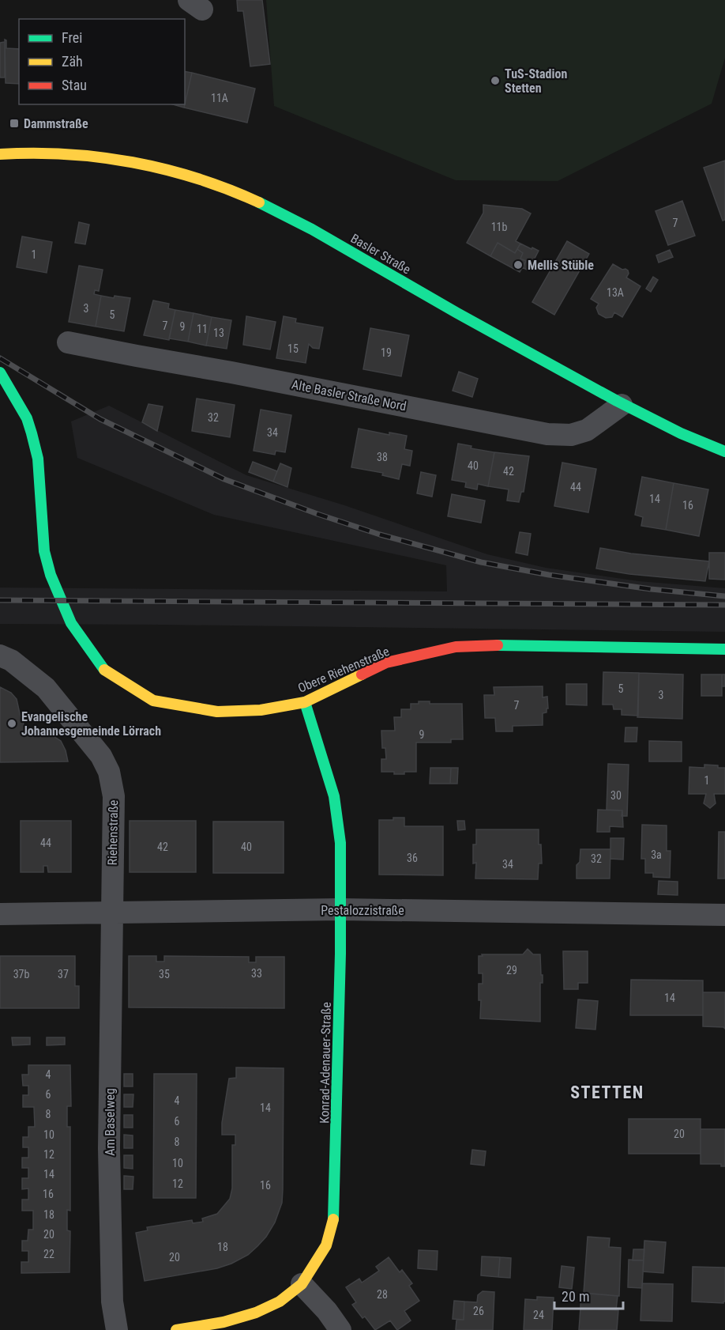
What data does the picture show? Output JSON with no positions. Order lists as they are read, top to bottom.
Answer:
{
  "streets": {
    "main road": ["Basler Straße", "Obere Riehenstraße", "Konrad-Adenauer-Straße"],
    "street": [
      "Alte Basler Straße Nord",
      "Riehenstraße",
      "Pestalozzistraße",
      "Am Baselweg"
    ]
  },
  "crossings": [
    ["Basler Straße", "Alte Basler Straße Nord"],
    ["Obere Riehenstraße", "Konrad-Adenauer-Straße"],
    ["Riehenstraße", "Pestalozzistraße"],
    ["Riehenstraße", "Am Baselweg"],
    ["Pestalozzistraße", "Konrad-Adenauer-Straße"],
    ["Pestalozzistraße", "Am Baselweg"]
  ],
  "districts": ["STETTEN"],
  "places": {
    "other": ["TuS-Stadion Stetten", "Mellis Stüble", "Evangelische Johannesgemeinde Lörrach"],
    "transit": ["Dammstraße"]
  },
  "house_numbers": [
    "11A",
    "7",
    "11b",
    "1",
    "13A",
    "3",
    "5",
    "7",
    "9",
    "11",
    "13",
    "15",
    "19",
    "32",
    "34",
    "38",
    "40",
    "42",
    "44",
    "14",
    "16",
    "5",
    "3",
    "7",
    "9",
    "1",
    "30",
    "44",
    "42",
    "40",
    "3a",
    "36",
    "32",
    "34",
    "29",
    "33",
    "37b",
    "37",
    "35",
    "14",
    "4",
    "6",
    "4",
    "14",
    "8",
    "6",
    "20",
    "10",
    "8",
    "12",
    "10",
    "14",
    "12",
    "16",
    "16",
    "18",
    "20",
    "18",
    "22",
    "20",
    "28",
    "26",
    "24"
  ],
  "legend": ["Frei", "Zäh", "Stau"],
  "scale_bar": "20 m"
}
